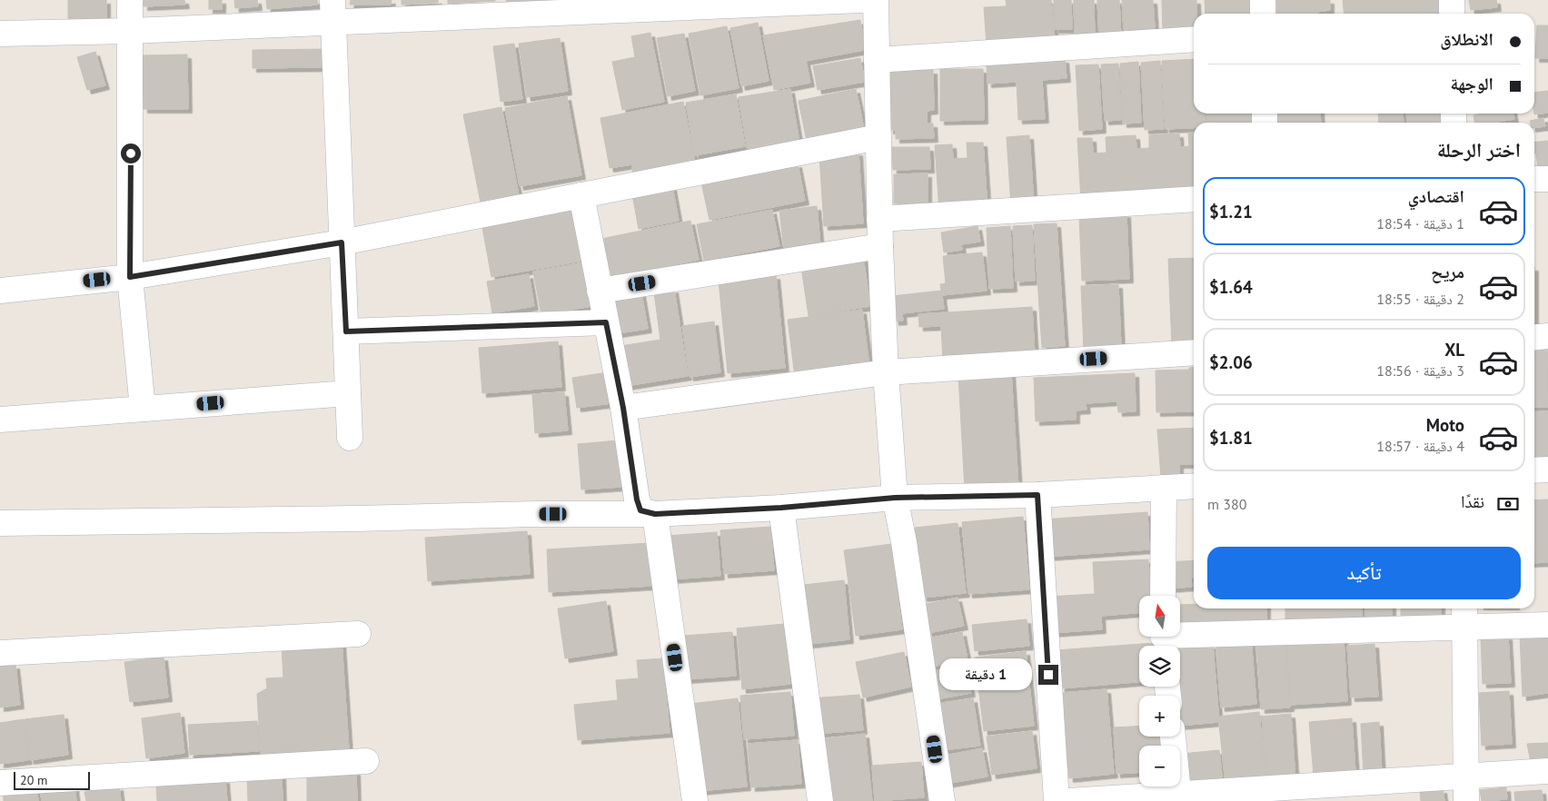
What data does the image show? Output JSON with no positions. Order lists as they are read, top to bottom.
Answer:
{
  "scale_bar": "20 m",
  "north": "top",
  "page": {
    "banner": ["الانطلاق", "الوجهة"],
    "heading": "اختر الرحلة",
    "list": [
      {
        "name": "اقتصادي",
        "note": "1 دقيقة · 18:54",
        "value": "$1.21"
      },
      {
        "name": "مريح",
        "note": "2 دقيقة · 18:55",
        "value": "$1.64"
      },
      {
        "name": "XL",
        "note": "3 دقيقة · 18:56",
        "value": "$2.06"
      },
      {
        "name": "Moto",
        "note": "4 دقيقة · 18:57",
        "value": "$1.81"
      }
    ],
    "pay": ["نقدًا", "380 m"],
    "buttons": "تأكيد",
    "map_buttons": ["+", "−"],
    "bubble": "1 دقيقة",
    "scale": "20 m"
  }
}
